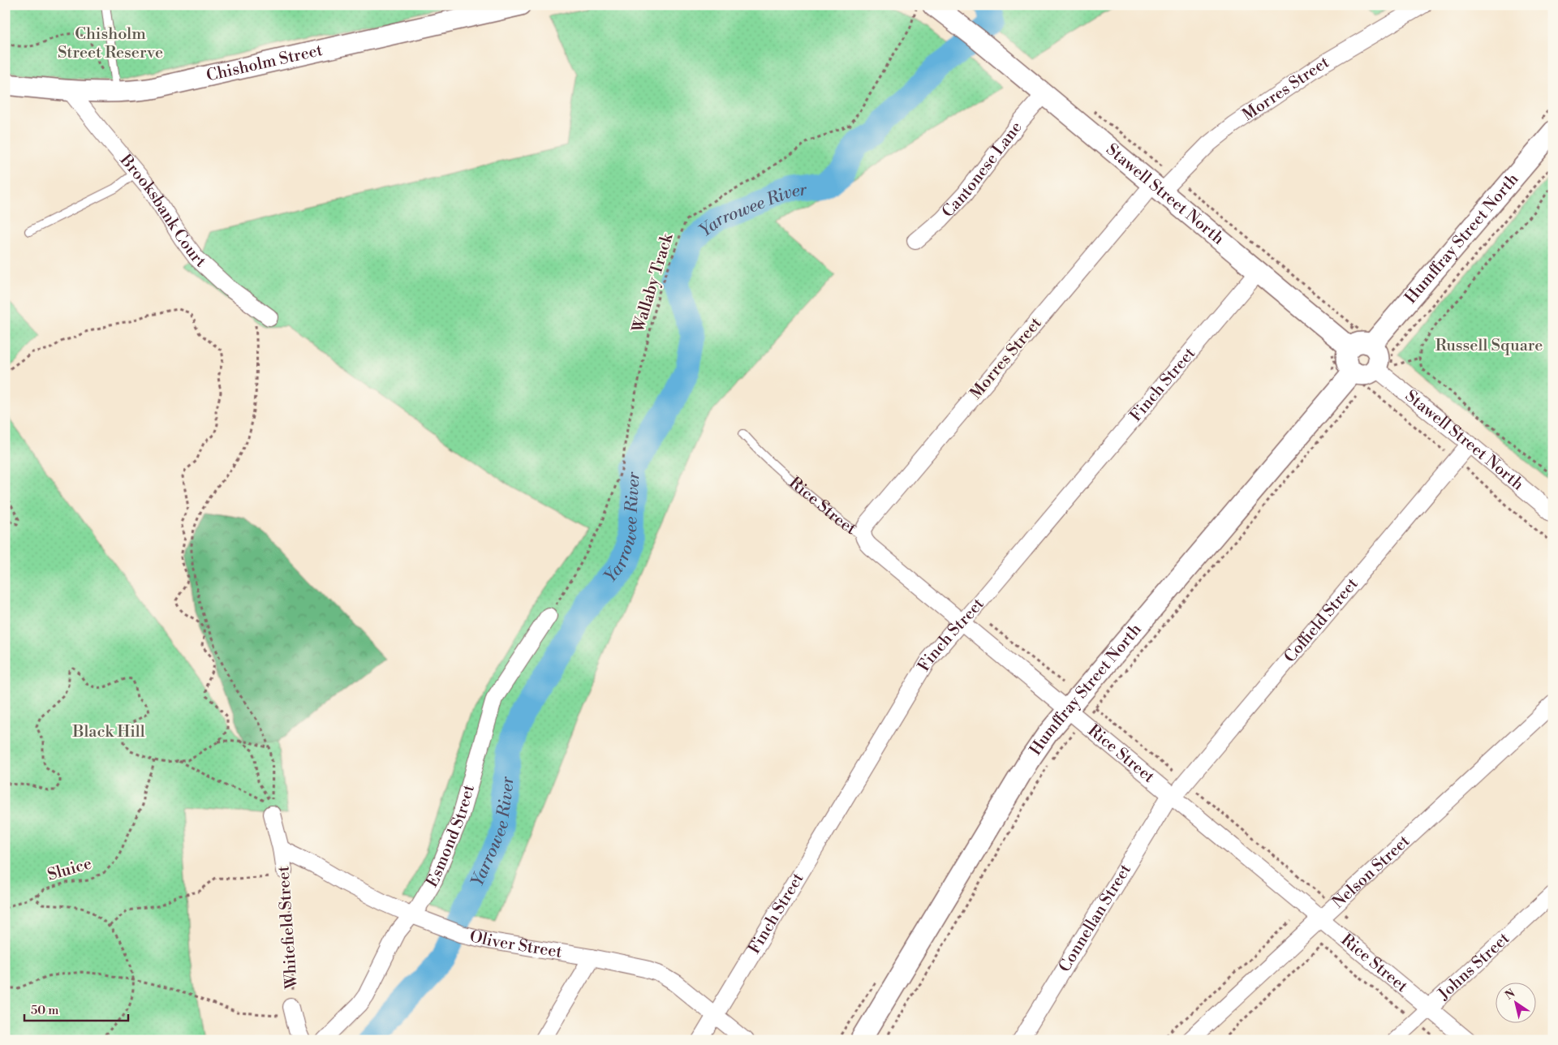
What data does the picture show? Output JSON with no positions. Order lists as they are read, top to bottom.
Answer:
{
  "streets": {
    "street": [
      "Chisholm Street",
      "Morres Street",
      "Cantonese Lane",
      "Stawell Street North",
      "Brooksbank Court",
      "Humffray Street North",
      "Finch Street",
      "Rice Street",
      "Coffield Street",
      "Esmond Street",
      "Nelson Street",
      "Connellan Street",
      "Whitefield Street",
      "Oliver Street",
      "Johns Street"
    ],
    "path": ["Wallaby Track", "Sluice"]
  },
  "crossings": [
    ["Chisholm Street", "Brooksbank Court"],
    ["Morres Street", "Stawell Street North"],
    ["Morres Street", "Rice Street"],
    ["Cantonese Lane", "Stawell Street North"],
    ["Stawell Street North", "Humffray Street North"],
    ["Stawell Street North", "Finch Street"],
    ["Stawell Street North", "Coffield Street"],
    ["Humffray Street North", "Rice Street"],
    ["Wallaby Track", "Esmond Street"],
    ["Finch Street", "Rice Street"],
    ["Finch Street", "Oliver Street"],
    ["Rice Street", "Coffield Street"],
    ["Rice Street", "Nelson Street"],
    ["Rice Street", "Connellan Street"],
    ["Rice Street", "Johns Street"],
    ["Coffield Street", "Connellan Street"],
    ["Esmond Street", "Oliver Street"],
    ["Whitefield Street", "Oliver Street"]
  ],
  "water": ["Yarrowee River"],
  "parks": ["Chisholm Street Reserve", "Russell Square", "Black Hill"],
  "scale_bar": "50 m",
  "north": "top left"
}
